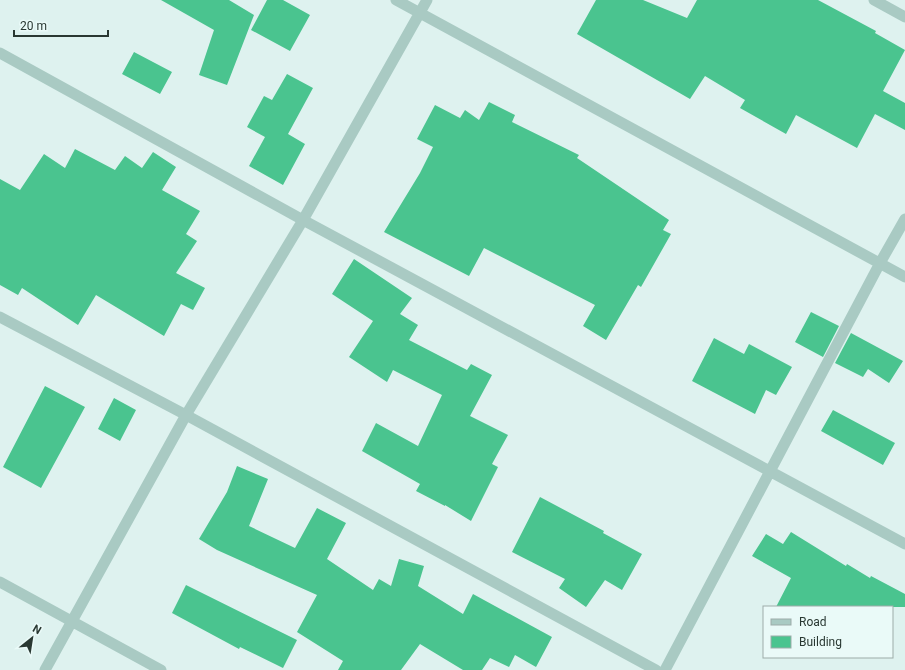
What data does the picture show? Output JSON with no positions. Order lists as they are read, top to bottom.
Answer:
{
  "legend": ["Road", "Building"],
  "scale_bar": "20 m",
  "north": "top right"
}
